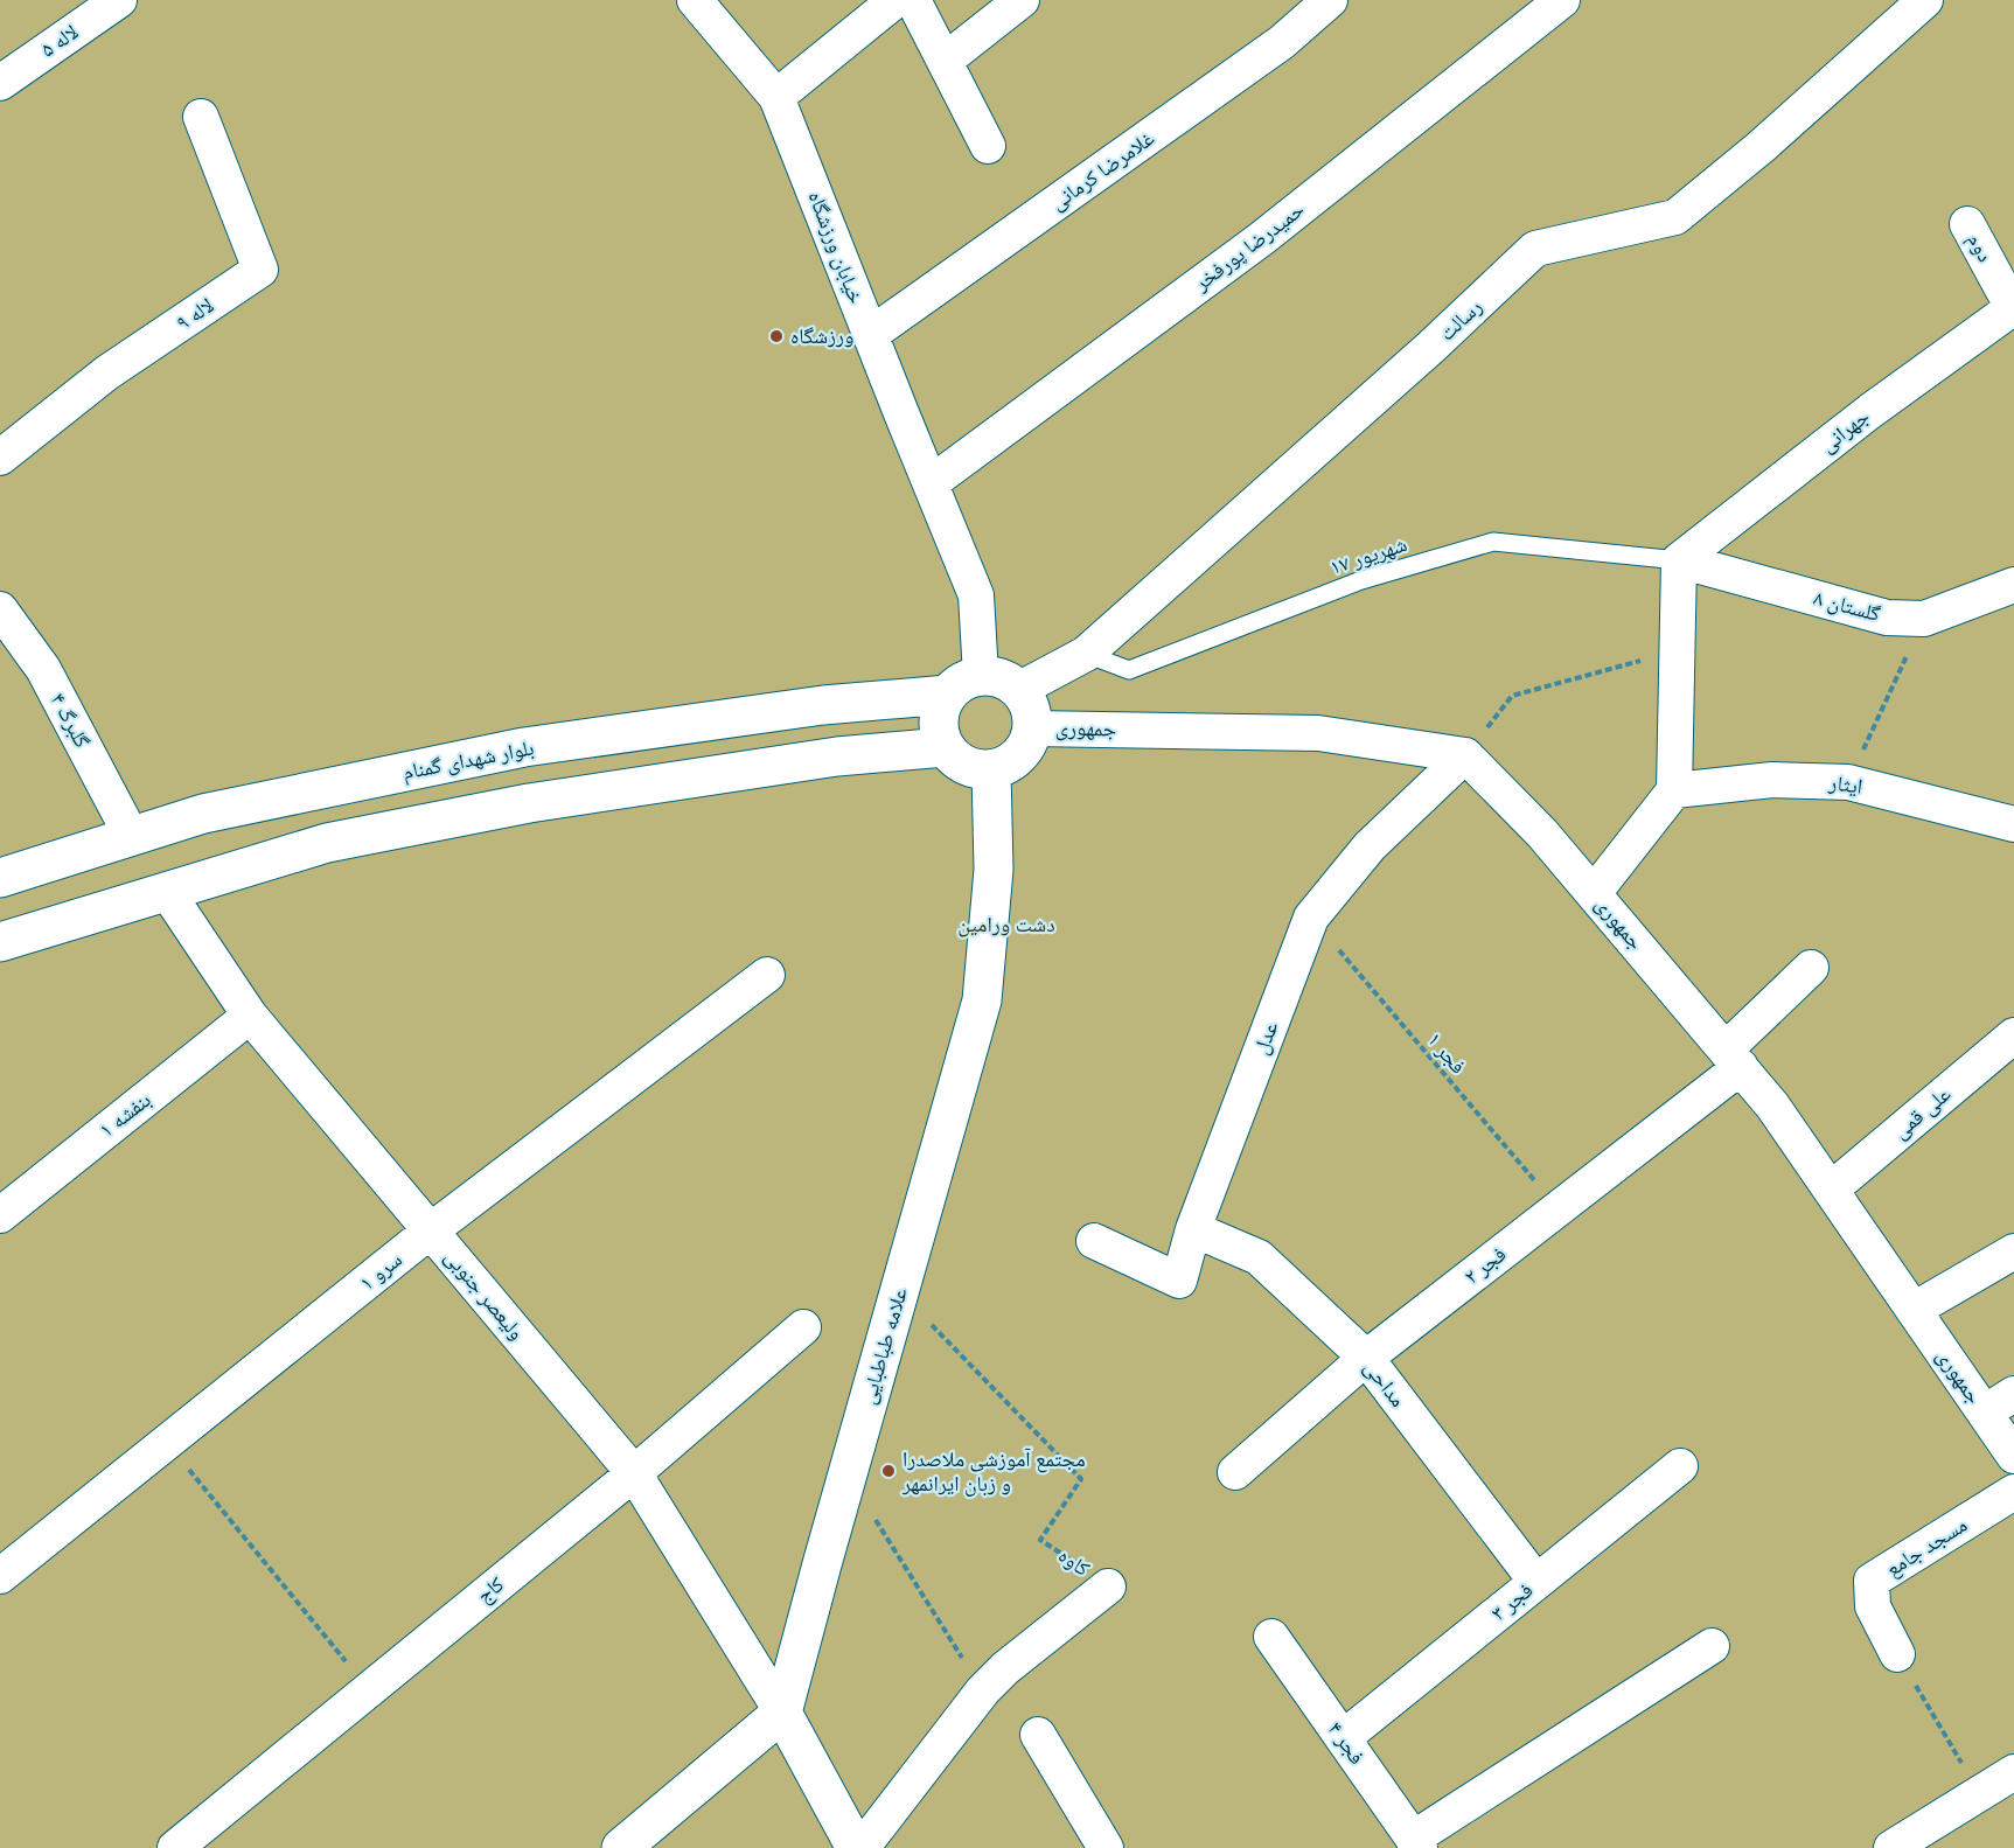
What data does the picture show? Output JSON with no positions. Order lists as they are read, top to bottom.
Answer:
{
  "streets": {
    "street": [
      "لاله ۵",
      "غلامرضا کرمانی",
      "حمیدرضا پورفخر",
      "خیابان ورزشگاه",
      "دوم",
      "لاله ۹",
      "رسالت",
      "جهرانی",
      "گلستان ۸",
      "گلبرگ ۴",
      "جمهوری",
      "بلوار شهدای گمنام",
      "ایثار",
      "عدل",
      "علی قمی",
      "بنفشه ۱",
      "فجر ۲",
      "سرو ۱",
      "ولیعصر جنوبی",
      "علامه طباطبایی",
      "مداحی",
      "مسجد جامع",
      "کاوه",
      "کاج",
      "فجر ۳",
      "فجر ۴"
    ],
    "lane": ["۱۷ شهریور"],
    "path": ["فجر ۱"]
  },
  "crossings": [
    ["غلامرضا کرمانی", "خیابان ورزشگاه"],
    ["حمیدرضا پورفخر", "خیابان ورزشگاه"],
    ["خیابان ورزشگاه", "رسالت"],
    ["خیابان ورزشگاه", "جمهوری"],
    ["خیابان ورزشگاه", "بلوار شهدای گمنام"],
    ["خیابان ورزشگاه", "علامه طباطبایی"],
    ["دوم", "جهرانی"],
    ["رسالت", "۱۷ شهریور"],
    ["رسالت", "جمهوری"],
    ["رسالت", "بلوار شهدای گمنام"],
    ["رسالت", "علامه طباطبایی"],
    ["جهرانی", "۱۷ شهریور"],
    ["جهرانی", "گلستان ۸"],
    ["۱۷ شهریور", "گلستان ۸"],
    ["گلبرگ ۴", "بلوار شهدای گمنام"],
    ["جمهوری", "بلوار شهدای گمنام"],
    ["جمهوری", "عدل"],
    ["جمهوری", "علی قمی"],
    ["جمهوری", "فجر ۲"],
    ["جمهوری", "علامه طباطبایی"],
    ["بلوار شهدای گمنام", "علامه طباطبایی"],
    ["عدل", "فجر ۱"],
    ["عدل", "مداحی"],
    ["فجر ۱", "فجر ۲"],
    ["بنفشه ۱", "ولیعصر جنوبی"],
    ["فجر ۲", "مداحی"],
    ["سرو ۱", "ولیعصر جنوبی"],
    ["ولیعصر جنوبی", "علامه طباطبایی"],
    ["ولیعصر جنوبی", "کاج"],
    ["علامه طباطبایی", "کاوه"],
    ["مداحی", "فجر ۳"],
    ["فجر ۳", "فجر ۴"]
  ],
  "parks": ["دشت ورامین"],
  "places": ["ورزشگاه", "مجتمع آموزشی ملاصدرا و زبان ایرانمهر"]
}
